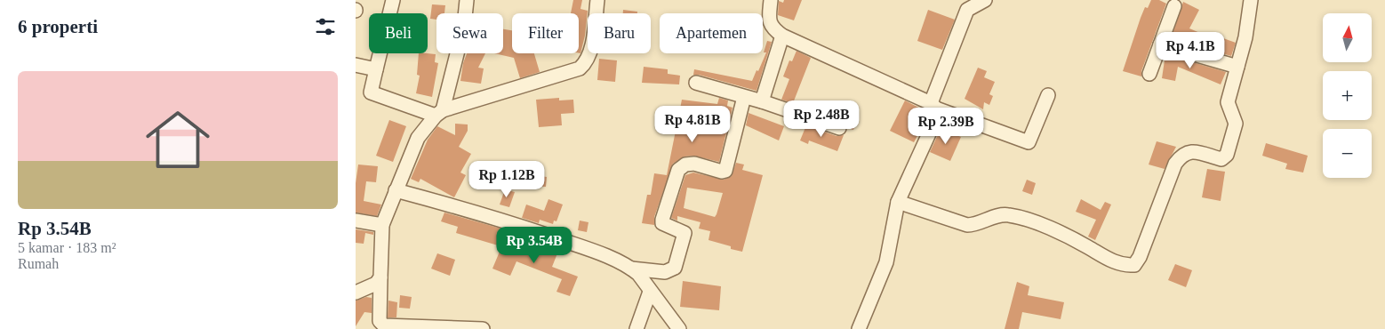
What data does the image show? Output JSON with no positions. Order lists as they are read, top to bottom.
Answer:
{
  "north": "top",
  "page": {
    "heading": "6 properti",
    "map_buttons": ["+", "−"],
    "chip": [
      "Beli",
      "Sewa",
      "Filter",
      "Baru",
      "Apartemen"
    ],
    "price": [
      "Rp 4.1B",
      "Rp 2.48B",
      "Rp 4.81B",
      "Rp 2.39B",
      "Rp 1.12B",
      "Rp 3.54B"
    ],
    "list": [
      {
        "name": "Rp 3.54B",
        "note": "5 kamar · 183 m² · Rumah"
      }
    ]
  }
}
